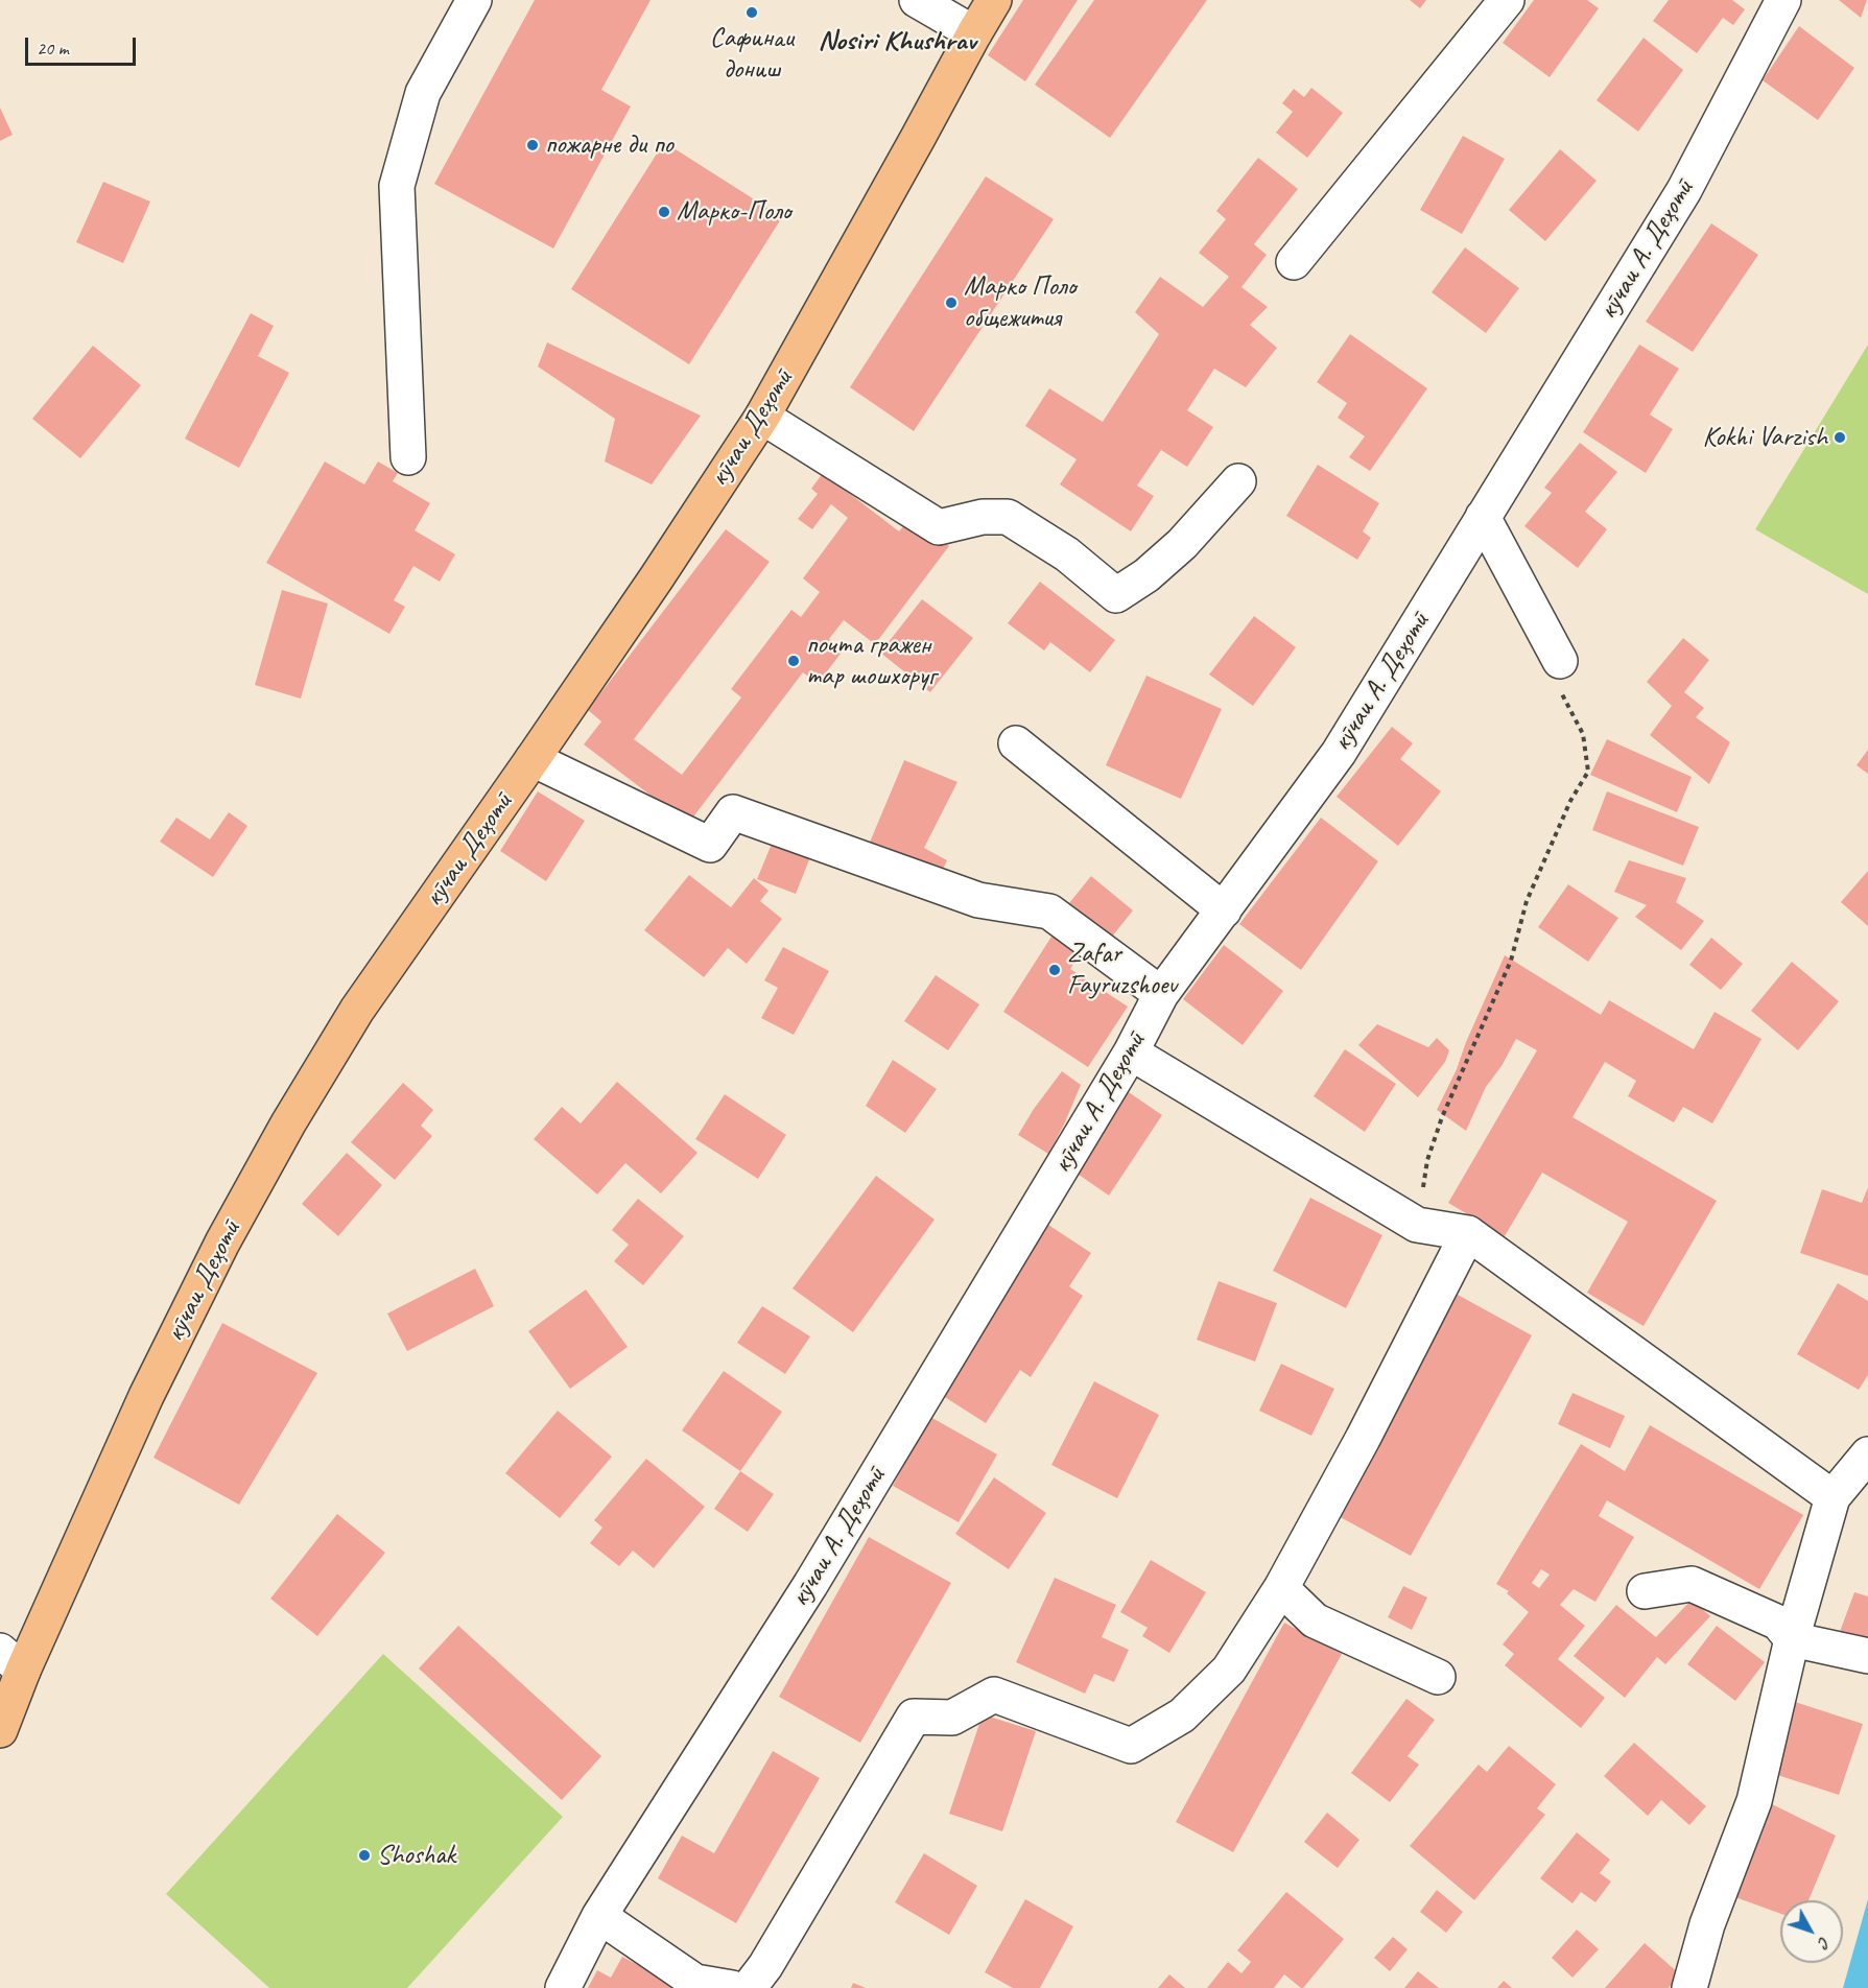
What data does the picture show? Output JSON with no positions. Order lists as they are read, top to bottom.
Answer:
{
  "streets": {
    "main road": ["кӯчаи Деҳотӣ"],
    "street": ["кӯчаи А. Деҳотӣ"]
  },
  "districts": ["Nosiri Khushrav"],
  "places": [
    "Сафинаи дониш",
    "пожарне ди по",
    "Марко-Поло",
    "Марко Поло общежития",
    "Kokhi Varzish",
    "почта гражен тар шошхоруг",
    "Zafar Fayruzshoev",
    "Shoshak"
  ],
  "scale_bar": "20 m",
  "north": "bottom right"
}
